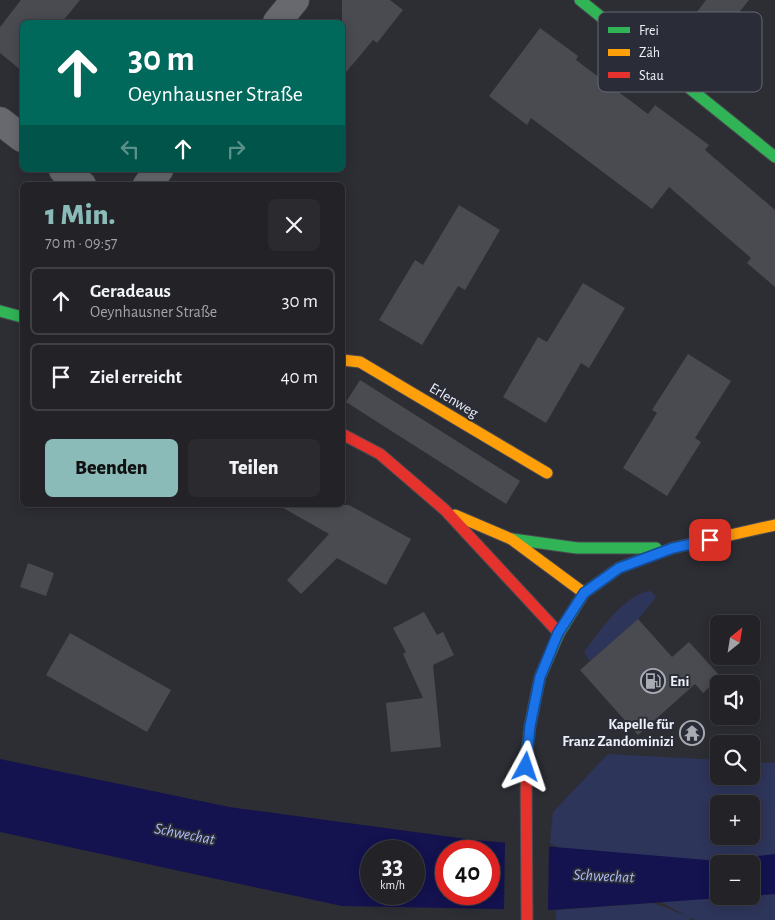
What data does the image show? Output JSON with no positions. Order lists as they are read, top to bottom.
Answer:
{
  "streets": {
    "street": ["Erlenweg"]
  },
  "water": ["Schwechat"],
  "places": {
    "fuel station": ["Eni"],
    "temple": ["Kapelle für Franz Zandominizi"]
  },
  "legend": ["Frei", "Zäh", "Stau"],
  "north": "top right",
  "page": {
    "turn": ["30 m", "Oeynhausner Straße"],
    "heading": ["1 Min.", "70 m · 09:57"],
    "list": [
      {
        "name": "Geradeaus",
        "note": "Oeynhausner Straße",
        "value": "30 m"
      },
      {
        "name": "Ziel erreicht",
        "value": "40 m"
      }
    ],
    "buttons": ["Beenden", "Teilen"],
    "map_buttons": ["+", "−"],
    "speed": "33 km/h",
    "limit": "40"
  }
}
